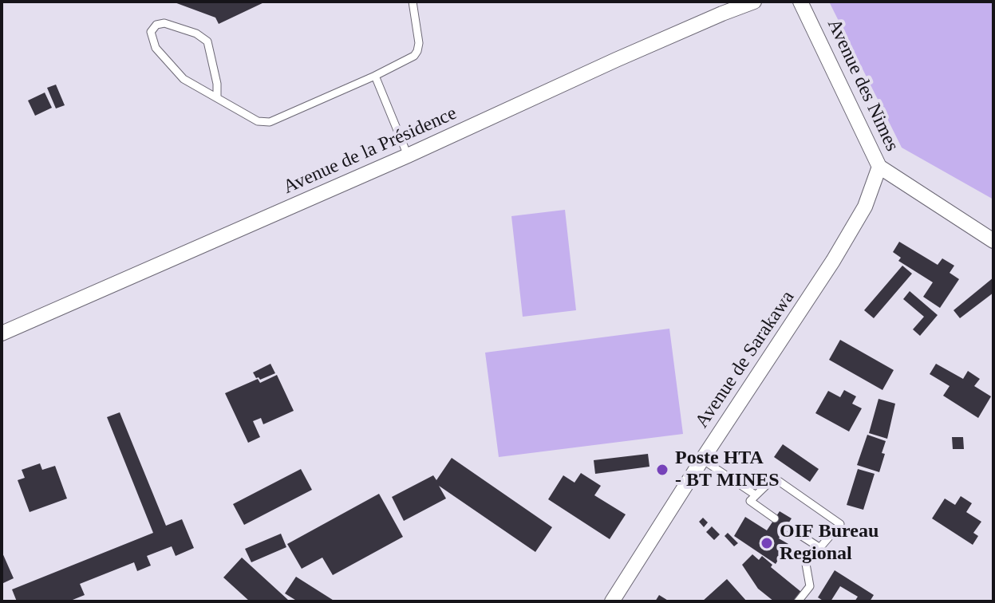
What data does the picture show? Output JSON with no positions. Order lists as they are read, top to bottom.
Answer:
{
  "streets": {
    "street": ["Avenue des Nimes", "Avenue de la Présidence", "Avenue de Sarakawa"]
  },
  "crossings": [
    ["Avenue des Nimes", "Avenue de Sarakawa"]
  ],
  "places": ["Poste HTA - BT MINES", "OIF Bureau Regional"]
}
